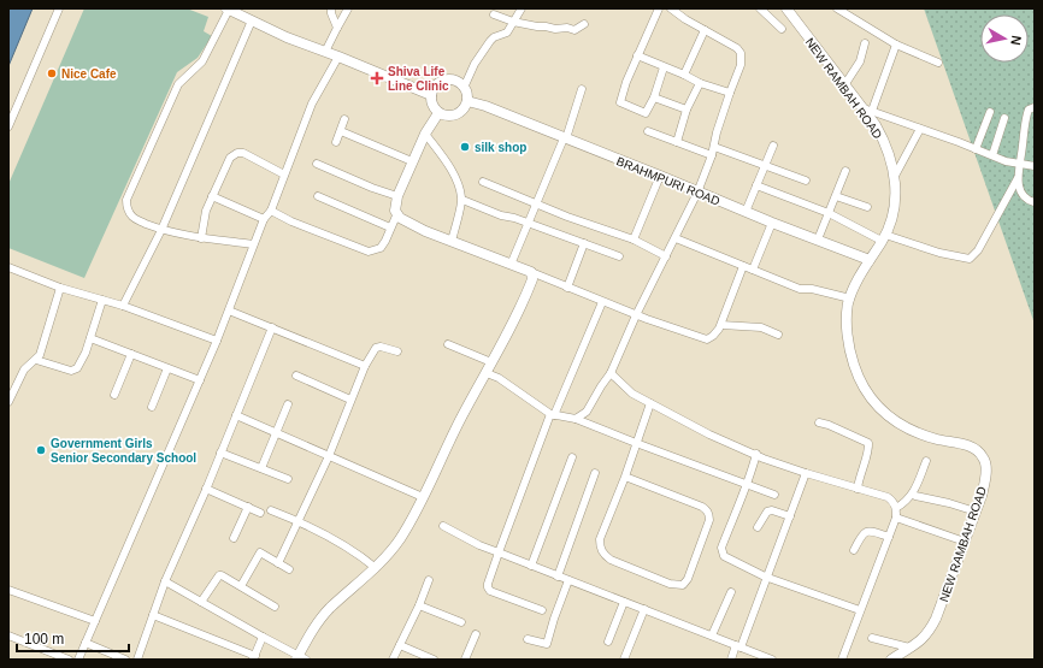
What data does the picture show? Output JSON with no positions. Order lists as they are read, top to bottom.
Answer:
{
  "streets": {
    "street": ["NEW RAMBAH ROAD", "BRAHMPURI ROAD"]
  },
  "crossings": [
    ["NEW RAMBAH ROAD", "BRAHMPURI ROAD"]
  ],
  "places": {
    "other": ["Nice Cafe", "silk shop", "Government Girls Senior Secondary School"],
    "health": ["Shiva Life Line Clinic"]
  },
  "scale_bar": "100 m",
  "north": "right"
}
